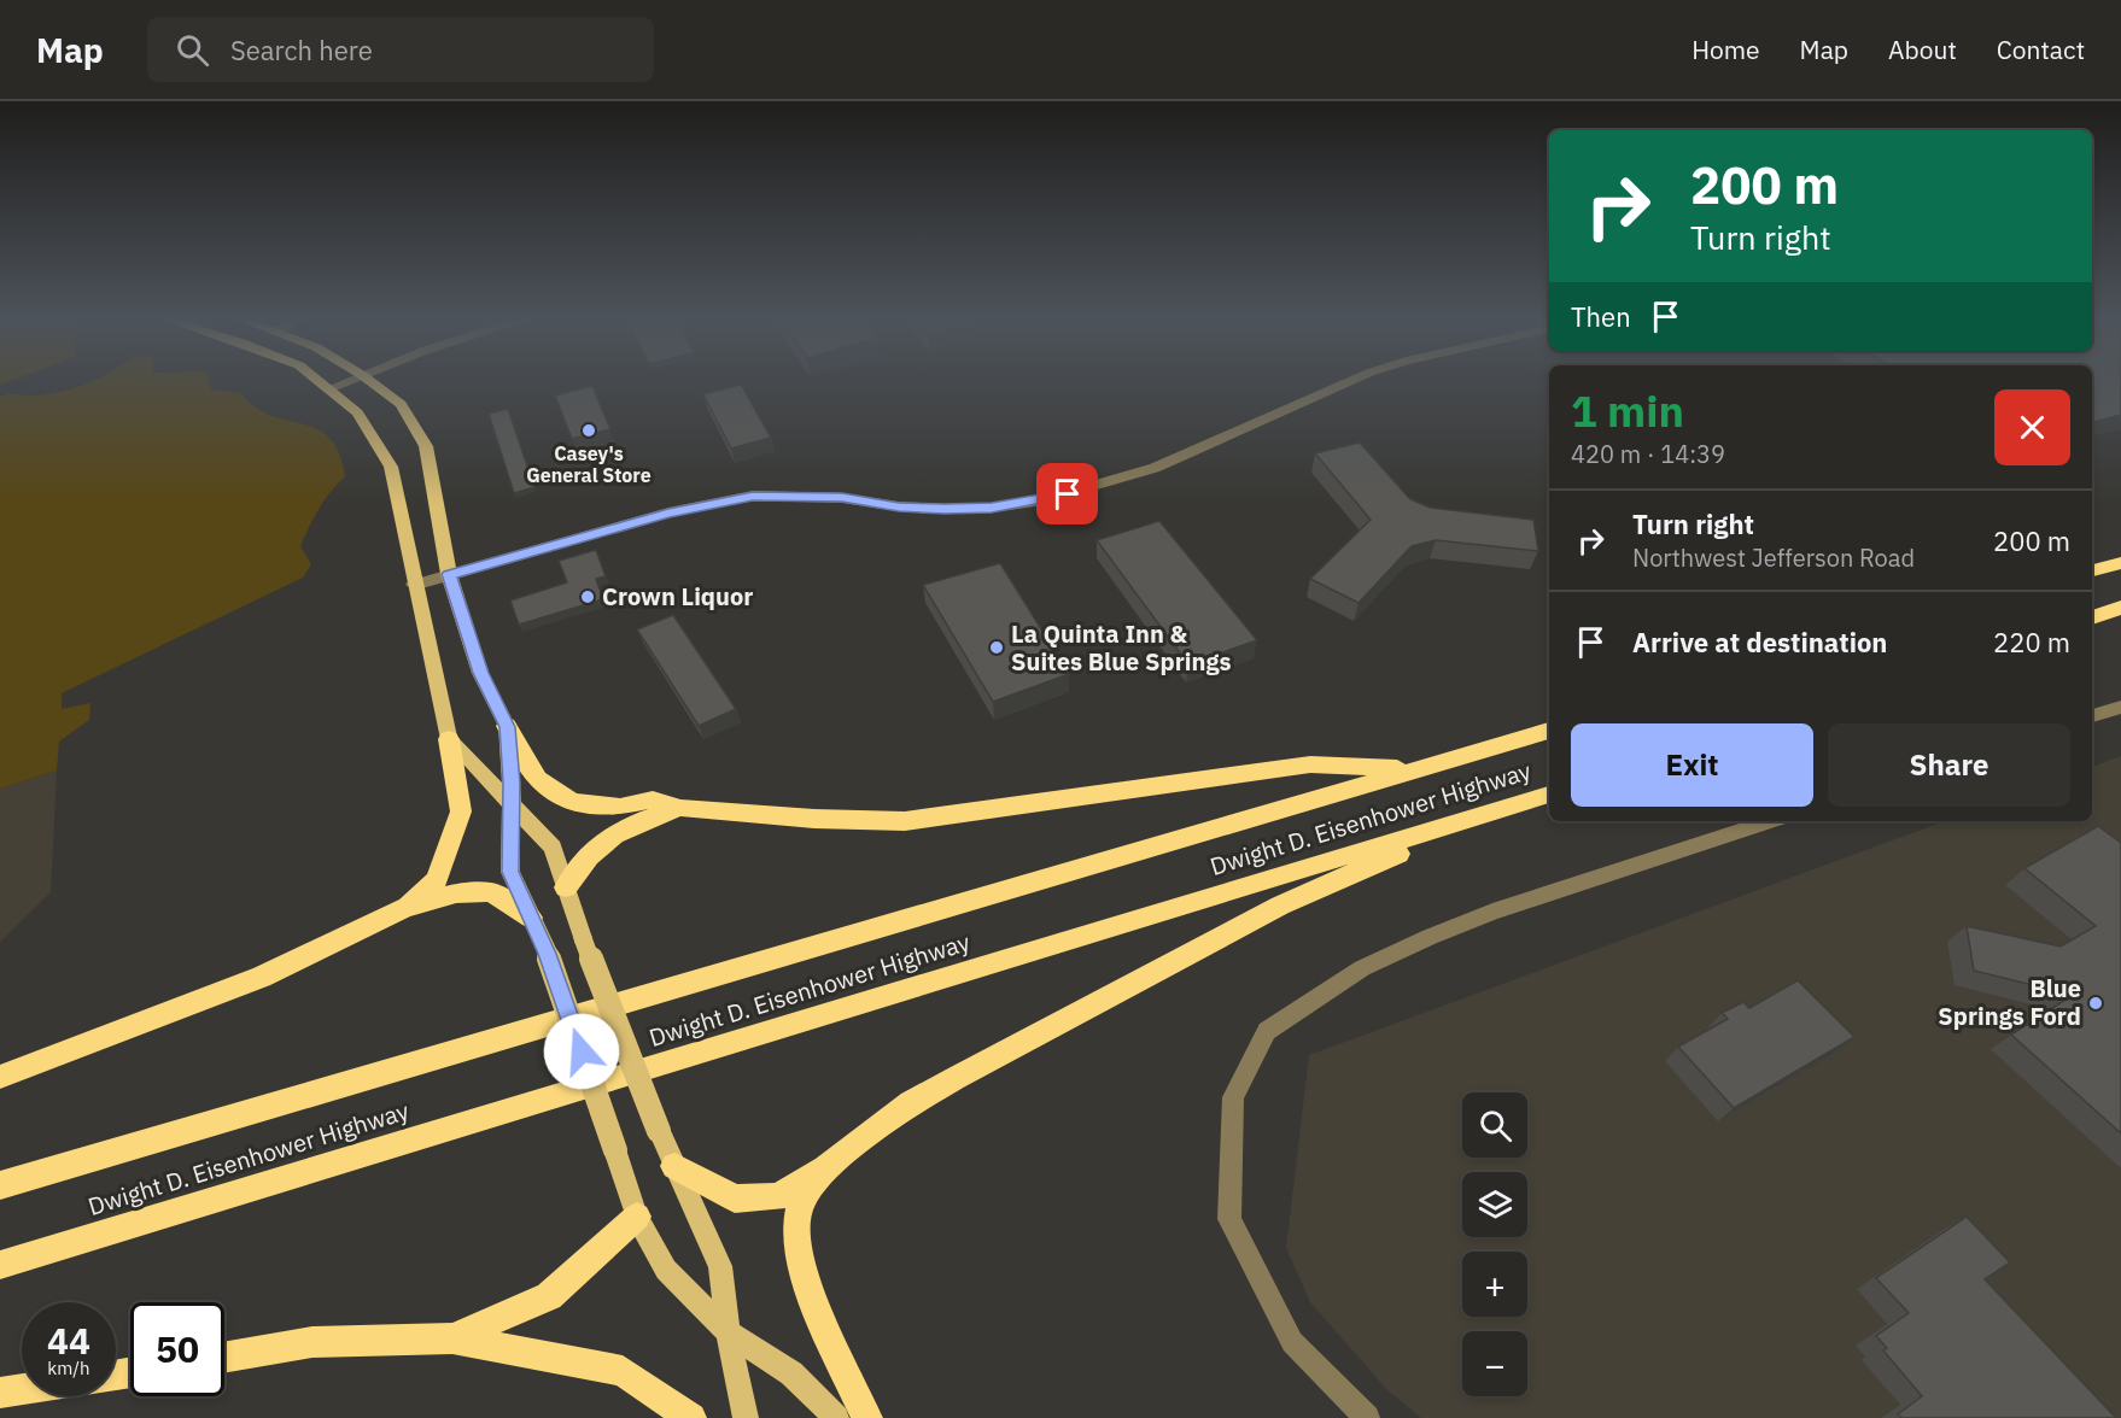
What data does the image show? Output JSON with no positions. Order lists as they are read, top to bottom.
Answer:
{
  "streets": {
    "highway": ["Dwight D. Eisenhower Highway"]
  },
  "places": [
    "Casey's General Store",
    "Crown Liquor",
    "La Quinta Inn & Suites Blue Springs",
    "Blue Springs Ford"
  ],
  "page": {
    "header": "Map",
    "search": "Search here",
    "nav": [
      "Home",
      "Map",
      "About",
      "Contact"
    ],
    "turn": ["200 m", "Turn right"],
    "then": "Then",
    "heading": ["1 min", "420 m · 14:39"],
    "list": [
      {
        "name": "Turn right",
        "note": "Northwest Jefferson Road",
        "value": "200 m"
      },
      {
        "name": "Arrive at destination",
        "value": "220 m"
      }
    ],
    "buttons": ["Exit", "Share"],
    "map_buttons": ["+", "−"],
    "speed": "44 km/h",
    "limit": "50"
  }
}
